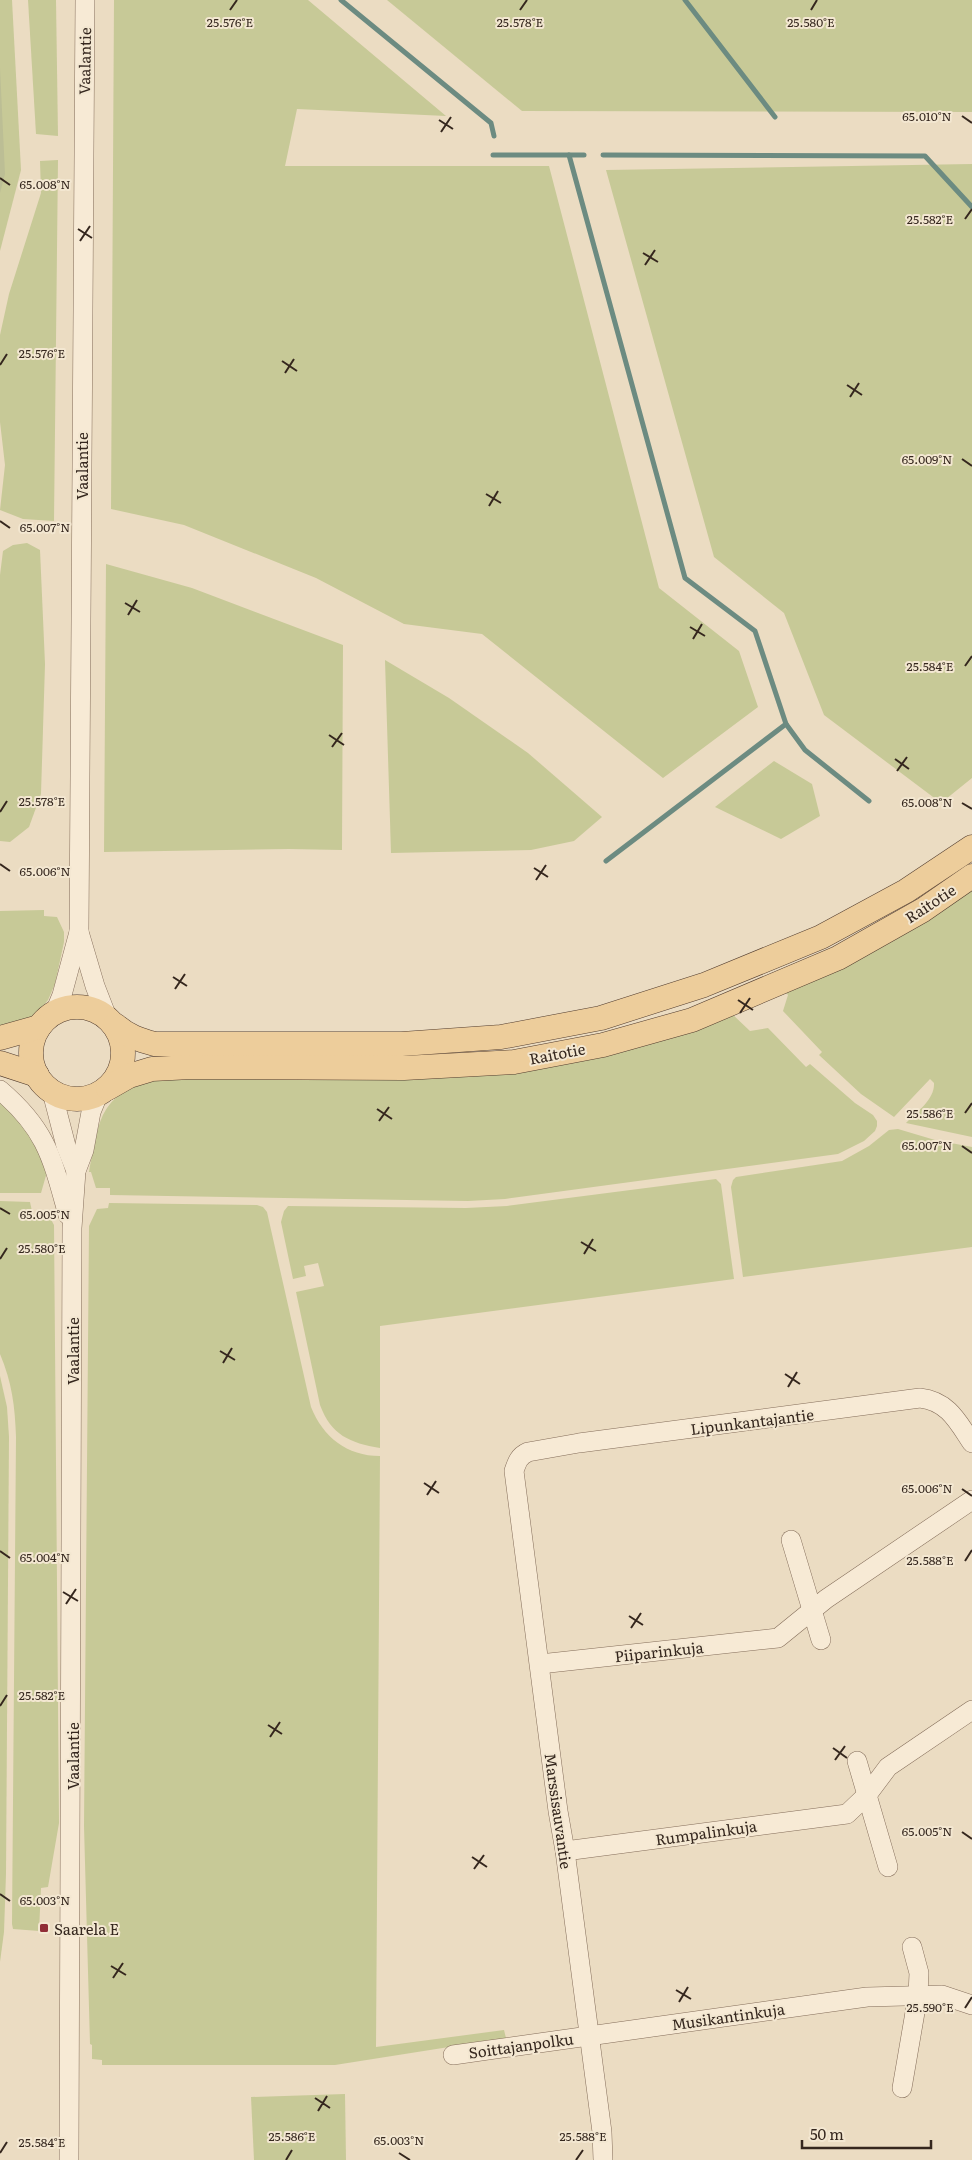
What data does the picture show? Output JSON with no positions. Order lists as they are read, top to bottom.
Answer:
{
  "streets": {
    "main road": ["Raitotie"],
    "street": [
      "Vaalantie",
      "Lipunkantajantie",
      "Piiparinkuja",
      "Marssisauvantie",
      "Rumpalinkuja",
      "Musikantinkuja",
      "Soittajanpolku"
    ]
  },
  "crossings": [
    ["Vaalantie", "Raitotie"],
    ["Lipunkantajantie", "Marssisauvantie"],
    ["Piiparinkuja", "Marssisauvantie"],
    ["Marssisauvantie", "Rumpalinkuja"],
    ["Marssisauvantie", "Musikantinkuja"],
    ["Marssisauvantie", "Soittajanpolku"],
    ["Musikantinkuja", "Soittajanpolku"]
  ],
  "places": {
    "transit": ["Saarela E"]
  },
  "scale_bar": "50 m",
  "coordinates": [
    "25.576°E",
    "25.578°E",
    "25.580°E",
    "65.010°N",
    "65.008°N",
    "25.582°E",
    "65.009°N",
    "65.007°N",
    "25.584°E",
    "65.006°N",
    "25.586°E",
    "65.005°N",
    "65.004°N",
    "25.588°E",
    "65.003°N",
    "25.590°E"
  ]
}
